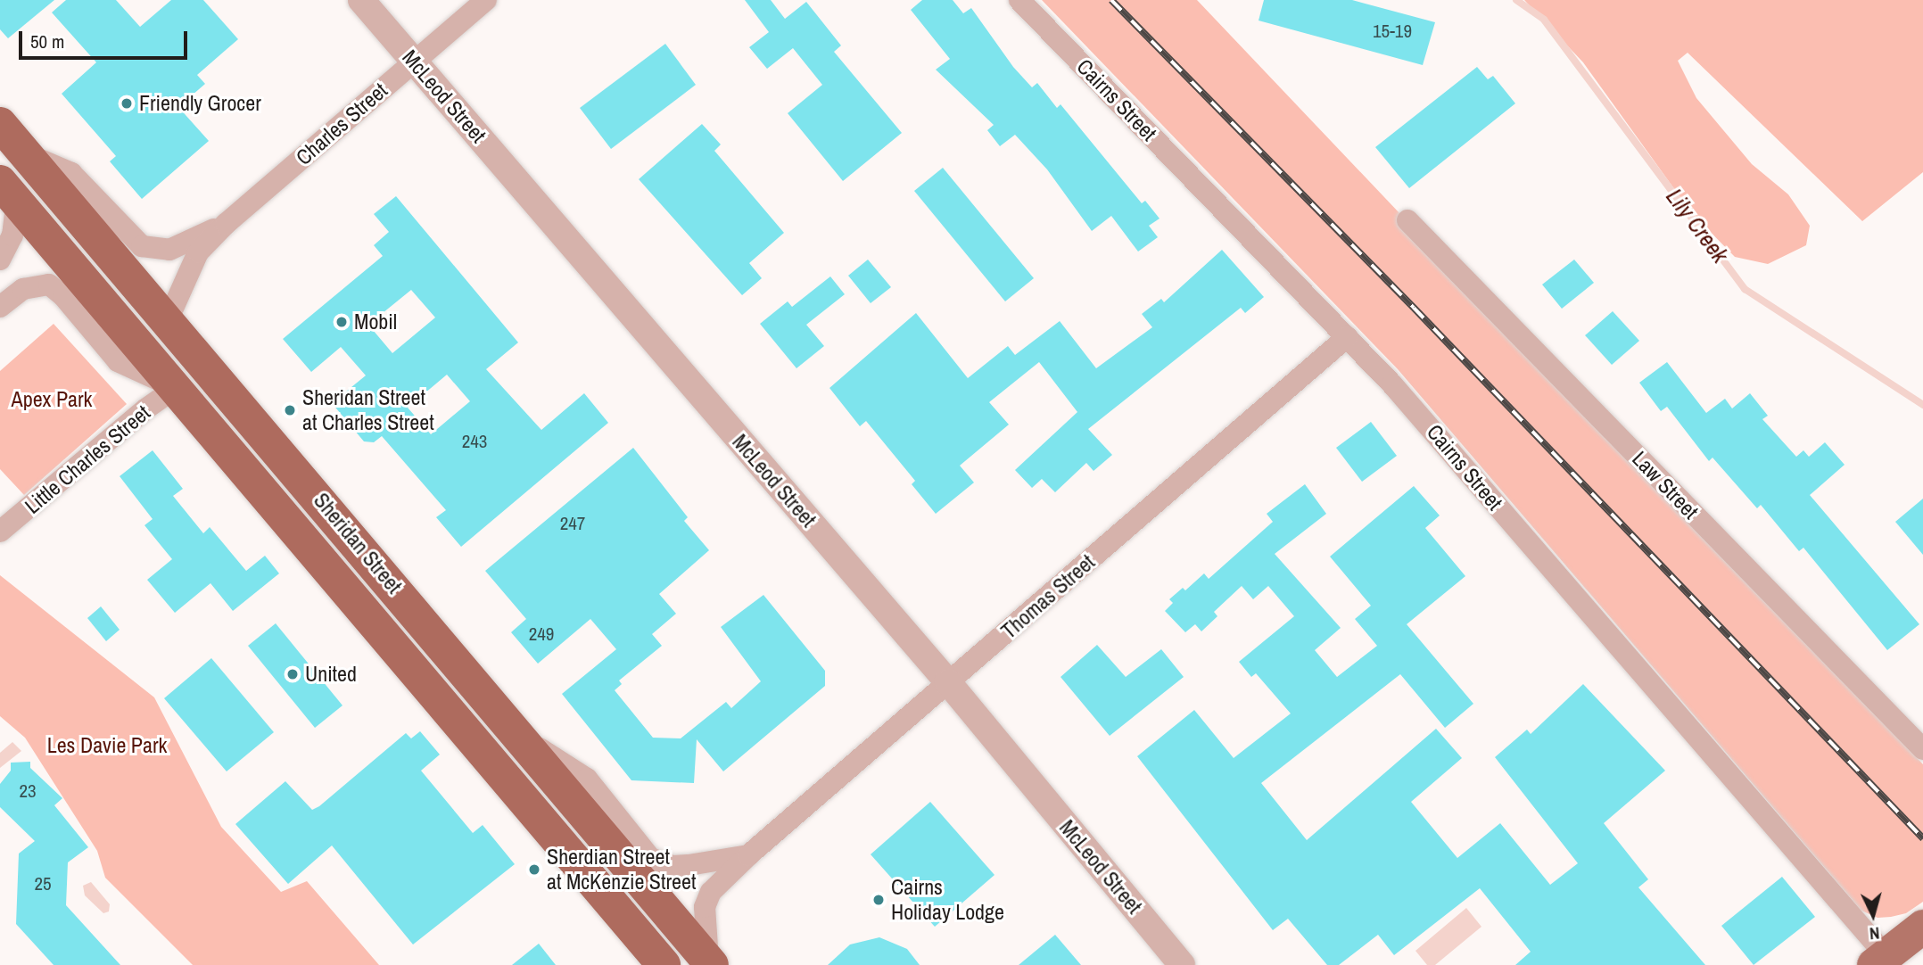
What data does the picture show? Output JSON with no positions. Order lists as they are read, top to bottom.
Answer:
{
  "streets": {
    "highway": ["Sheridan Street"],
    "street": [
      "McLeod Street",
      "Cairns Street",
      "Charles Street",
      "Little Charles Street",
      "Law Street",
      "Thomas Street"
    ]
  },
  "crossings": [
    ["McLeod Street", "Charles Street"],
    ["McLeod Street", "Thomas Street"],
    ["Cairns Street", "Thomas Street"],
    ["Charles Street", "Sheridan Street"],
    ["Little Charles Street", "Sheridan Street"],
    ["Sheridan Street", "Thomas Street"]
  ],
  "water": ["Lily Creek"],
  "parks": ["Apex Park", "Les Davie Park"],
  "places": [
    "Friendly Grocer",
    "Mobil",
    "Sheridan Street at Charles Street",
    "United",
    "Sherdian Street at McKenzie Street",
    "Cairns Holiday Lodge"
  ],
  "house_numbers": [
    "15-19",
    "243",
    "247",
    "249",
    "23",
    "25"
  ],
  "scale_bar": "50 m",
  "north": "bottom"
}
